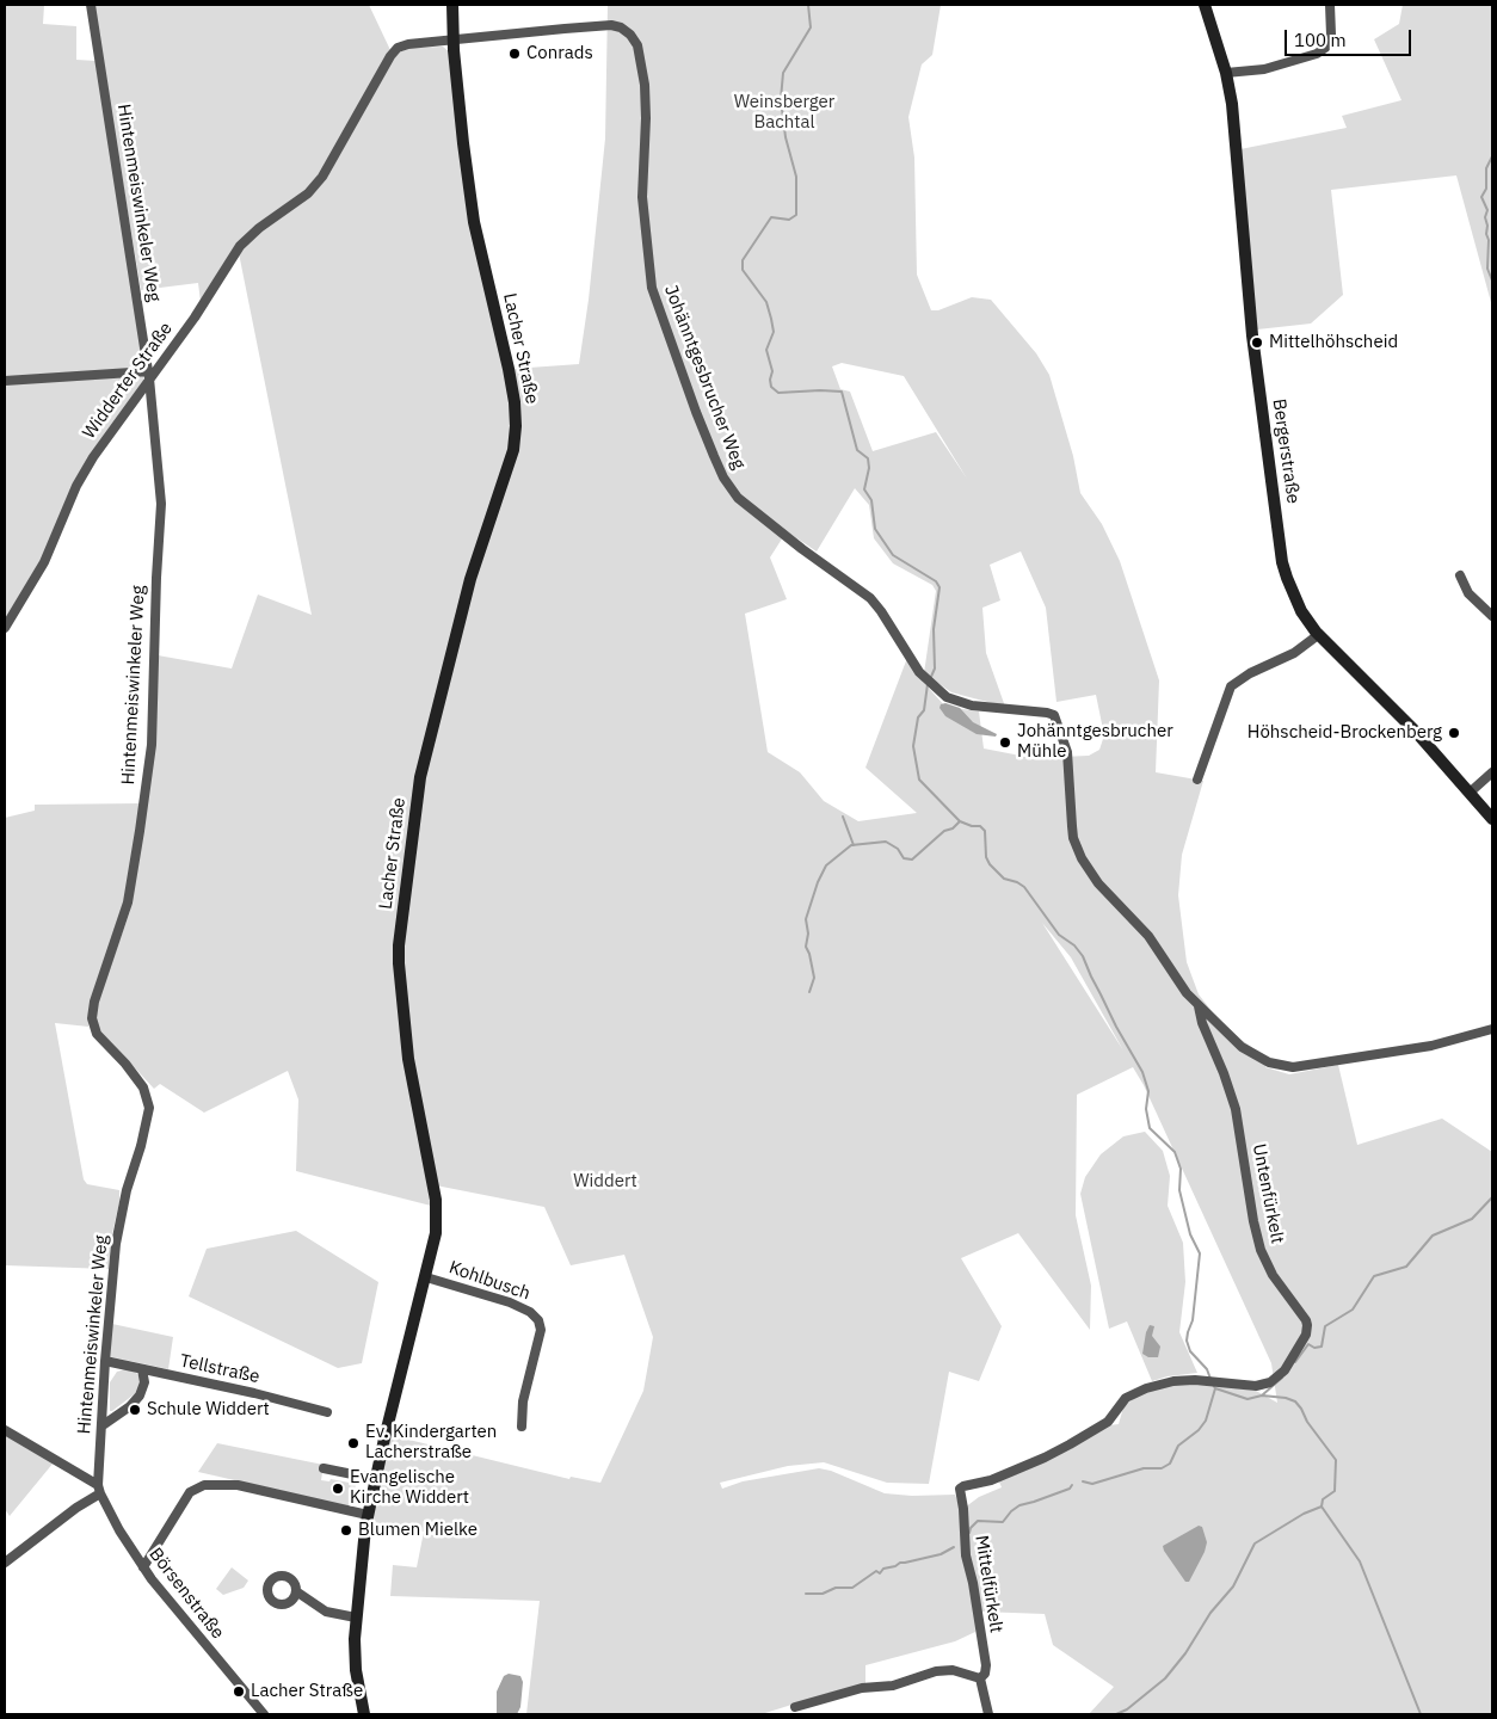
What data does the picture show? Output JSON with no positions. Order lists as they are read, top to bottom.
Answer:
{
  "streets": {
    "street": [
      "Hintenmeiswinkeler Weg",
      "Lacher Straße",
      "Johänntgesbrucher Weg",
      "Widderter Straße",
      "Bergerstraße",
      "Untenfürkelt",
      "Kohlbusch",
      "Tellstraße",
      "Mittelfürkelt",
      "Börsenstraße"
    ]
  },
  "crossings": [
    ["Hintenmeiswinkeler Weg", "Widderter Straße"],
    ["Hintenmeiswinkeler Weg", "Tellstraße"],
    ["Hintenmeiswinkeler Weg", "Börsenstraße"],
    ["Lacher Straße", "Johänntgesbrucher Weg"],
    ["Lacher Straße", "Widderter Straße"],
    ["Lacher Straße", "Kohlbusch"],
    ["Johänntgesbrucher Weg", "Widderter Straße"],
    ["Johänntgesbrucher Weg", "Untenfürkelt"],
    ["Untenfürkelt", "Mittelfürkelt"]
  ],
  "parks": ["Weinsberger Bachtal", "Widdert"],
  "places": [
    "Conrads",
    "Mittelhöhscheid",
    "Höhscheid-Brockenberg",
    "Johänntgesbrucher Mühle",
    "Schule Widdert",
    "Ev. Kindergarten Lacherstraße",
    "Evangelische Kirche Widdert",
    "Blumen Mielke",
    "Lacher Straße"
  ],
  "scale_bar": "100 m"
}
